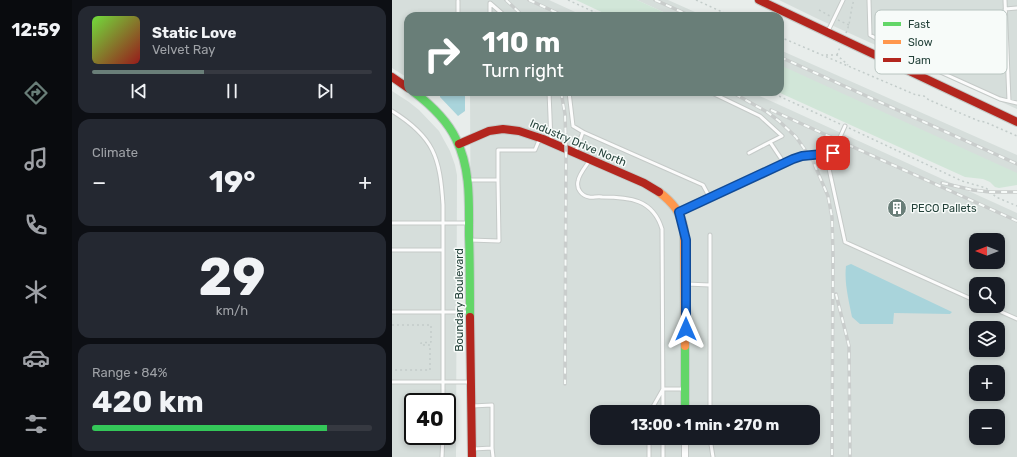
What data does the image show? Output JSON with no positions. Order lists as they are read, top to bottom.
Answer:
{
  "streets": {
    "street": ["Industry Drive North", "Boundary Boulevard"]
  },
  "crossings": [
    ["Industry Drive North", "Boundary Boulevard"]
  ],
  "places": {
    "building": ["PECO Pallets"]
  },
  "legend": ["Fast", "Slow", "Jam"],
  "north": "left",
  "page": {
    "tabs": "12:59",
    "turn": ["110 m", "Turn right"],
    "song": ["Static Love", "Velvet Ray"],
    "tile": [
      "Climate",
      ["29", "km/h"],
      ["Range · 84%", "420 km"]
    ],
    "heat": ["−", "19°", "+"],
    "map_buttons": ["+", "−"],
    "limit": "40",
    "trip": "13:00 · 1 min · 270 m"
  }
}
